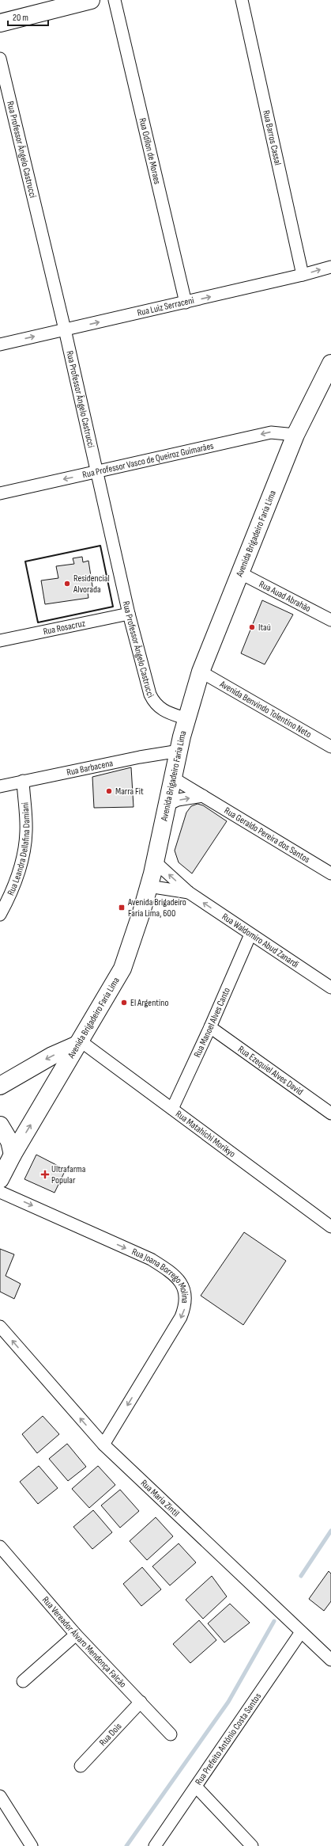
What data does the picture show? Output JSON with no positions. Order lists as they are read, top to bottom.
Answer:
{
  "streets": {
    "main road": ["Avenida Brigadeiro Faria Lima"],
    "street": [
      "Rua Barros Cassal",
      "Rua Professor Ângelo Castrucci",
      "Rua Odilon de Moraes",
      "Rua Luiz Serraceni",
      "Rua Professor Vasco de Queiroz Guimarães",
      "Rua Auad Abrahão",
      "Rua Rosacruz",
      "Avenida Benvindo Tolentino Neto",
      "Rua Barbacena",
      "Rua Geraldo Pereira dos Santos",
      "Rua Leandra Dellafina Damiani",
      "Rua Waldomiro Abud Zanardi",
      "Rua Manoel Alves Canto",
      "Rua Ezequiel Alves David",
      "Rua Matahichi Morikyo",
      "Rua Joana Borrego Molina",
      "Rua Maria Zintil",
      "Rua Vereador Álvaro Mendonça Falcão",
      "Rua Dois",
      "Rua Prefeito Antônio Costa Santos"
    ]
  },
  "crossings": [
    ["Rua Barros Cassal", "Rua Luiz Serraceni"],
    ["Rua Professor Ângelo Castrucci", "Rua Luiz Serraceni"],
    ["Rua Professor Ângelo Castrucci", "Rua Professor Vasco de Queiroz Guimarães"],
    ["Rua Professor Ângelo Castrucci", "Avenida Brigadeiro Faria Lima"],
    ["Rua Professor Ângelo Castrucci", "Rua Rosacruz"],
    ["Rua Odilon de Moraes", "Rua Luiz Serraceni"],
    ["Rua Professor Vasco de Queiroz Guimarães", "Avenida Brigadeiro Faria Lima"],
    ["Avenida Brigadeiro Faria Lima", "Rua Auad Abrahão"],
    ["Avenida Brigadeiro Faria Lima", "Avenida Benvindo Tolentino Neto"],
    ["Avenida Brigadeiro Faria Lima", "Rua Barbacena"],
    ["Avenida Brigadeiro Faria Lima", "Rua Geraldo Pereira dos Santos"],
    ["Avenida Brigadeiro Faria Lima", "Rua Waldomiro Abud Zanardi"],
    ["Avenida Brigadeiro Faria Lima", "Rua Matahichi Morikyo"],
    ["Rua Barbacena", "Rua Leandra Dellafina Damiani"],
    ["Rua Waldomiro Abud Zanardi", "Rua Manoel Alves Canto"],
    ["Rua Manoel Alves Canto", "Rua Ezequiel Alves David"],
    ["Rua Manoel Alves Canto", "Rua Matahichi Morikyo"],
    ["Rua Joana Borrego Molina", "Rua Maria Zintil"],
    ["Rua Maria Zintil", "Rua Prefeito Antônio Costa Santos"],
    ["Rua Vereador Álvaro Mendonça Falcão", "Rua Dois"]
  ],
  "one_way": ["Rua Luiz Serraceni", "Rua Professor Vasco de Queiroz Guimarães", "Rua Waldomiro Abud Zanardi"],
  "places": {
    "other": [
      "Residencial Alvorada",
      "Itaú",
      "Marra Fit",
      "El Argentino"
    ],
    "transit": ["Avenida Brigadeiro Faria Lima, 600"],
    "health": ["Ultrafarma Popular"]
  },
  "scale_bar": "20 m"
}
